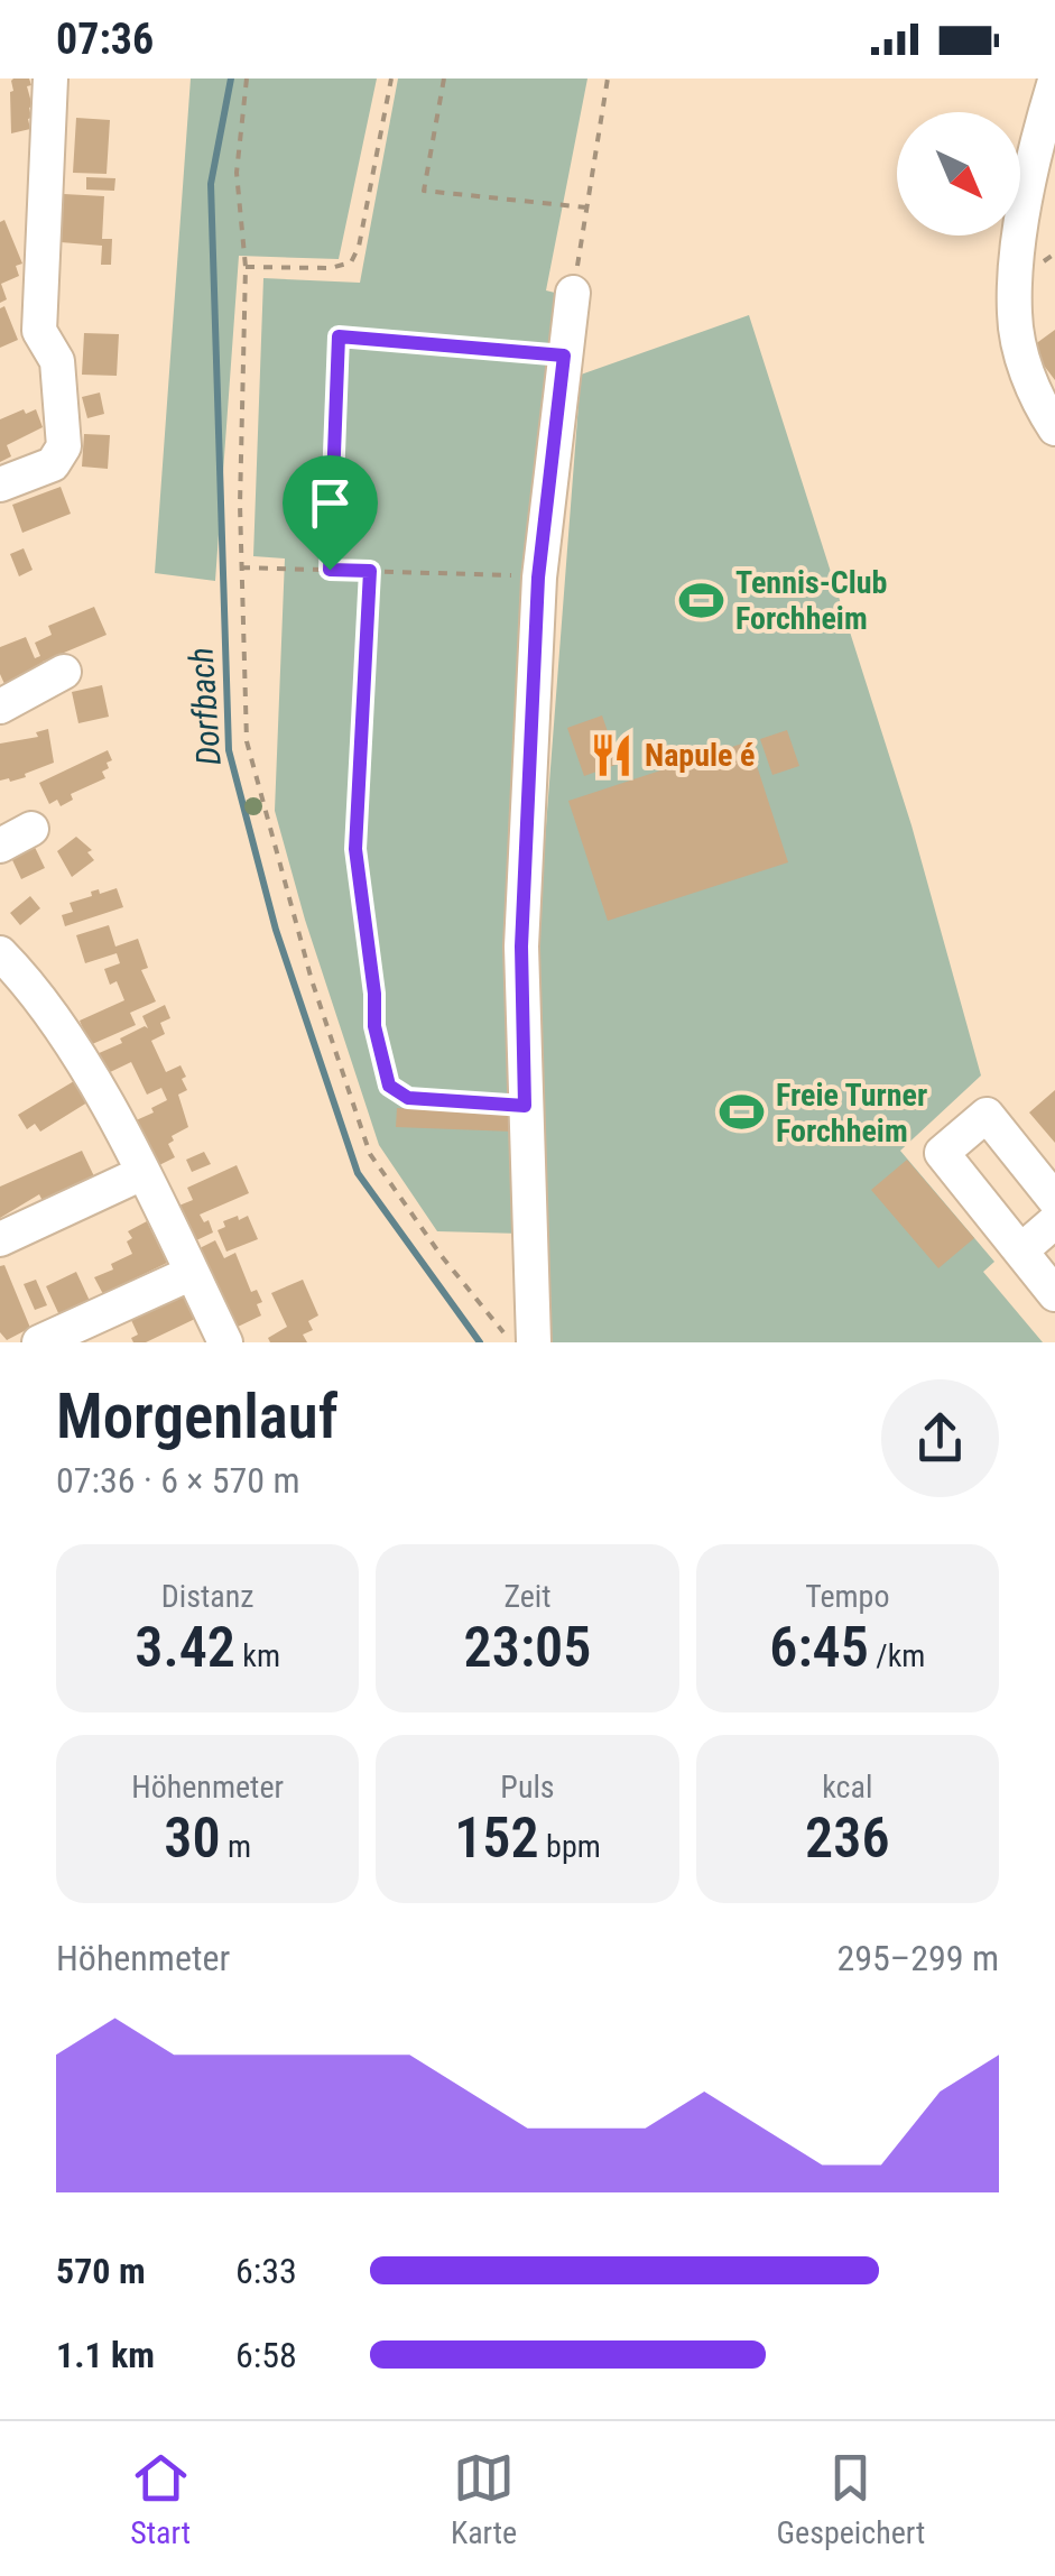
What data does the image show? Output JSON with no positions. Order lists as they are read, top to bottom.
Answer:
{
  "water": ["Dorfbach"],
  "places": {
    "sports": ["Tennis-Club Forchheim", "Freie Turner Forchheim"],
    "restaurant": ["Napule é"]
  },
  "north": "bottom right",
  "page": {
    "status": "07:36",
    "heading": ["Morgenlauf", "07:36 · 6 × 570 m"],
    "stats": [
      ["Distanz", "3.42 km"],
      ["Zeit", "23:05"],
      ["Tempo", "6:45 /km"],
      ["Höhenmeter", "30 m"],
      ["Puls", "152 bpm"],
      ["kcal", "236"]
    ],
    "chart": ["Höhenmeter", "295–299 m"],
    "list": [
      {
        "name": "570 m",
        "note": "6:33"
      },
      {
        "name": "1.1 km",
        "note": "6:58"
      }
    ],
    "tabs": ["Start", "Karte", "Gespeichert"]
  }
}
